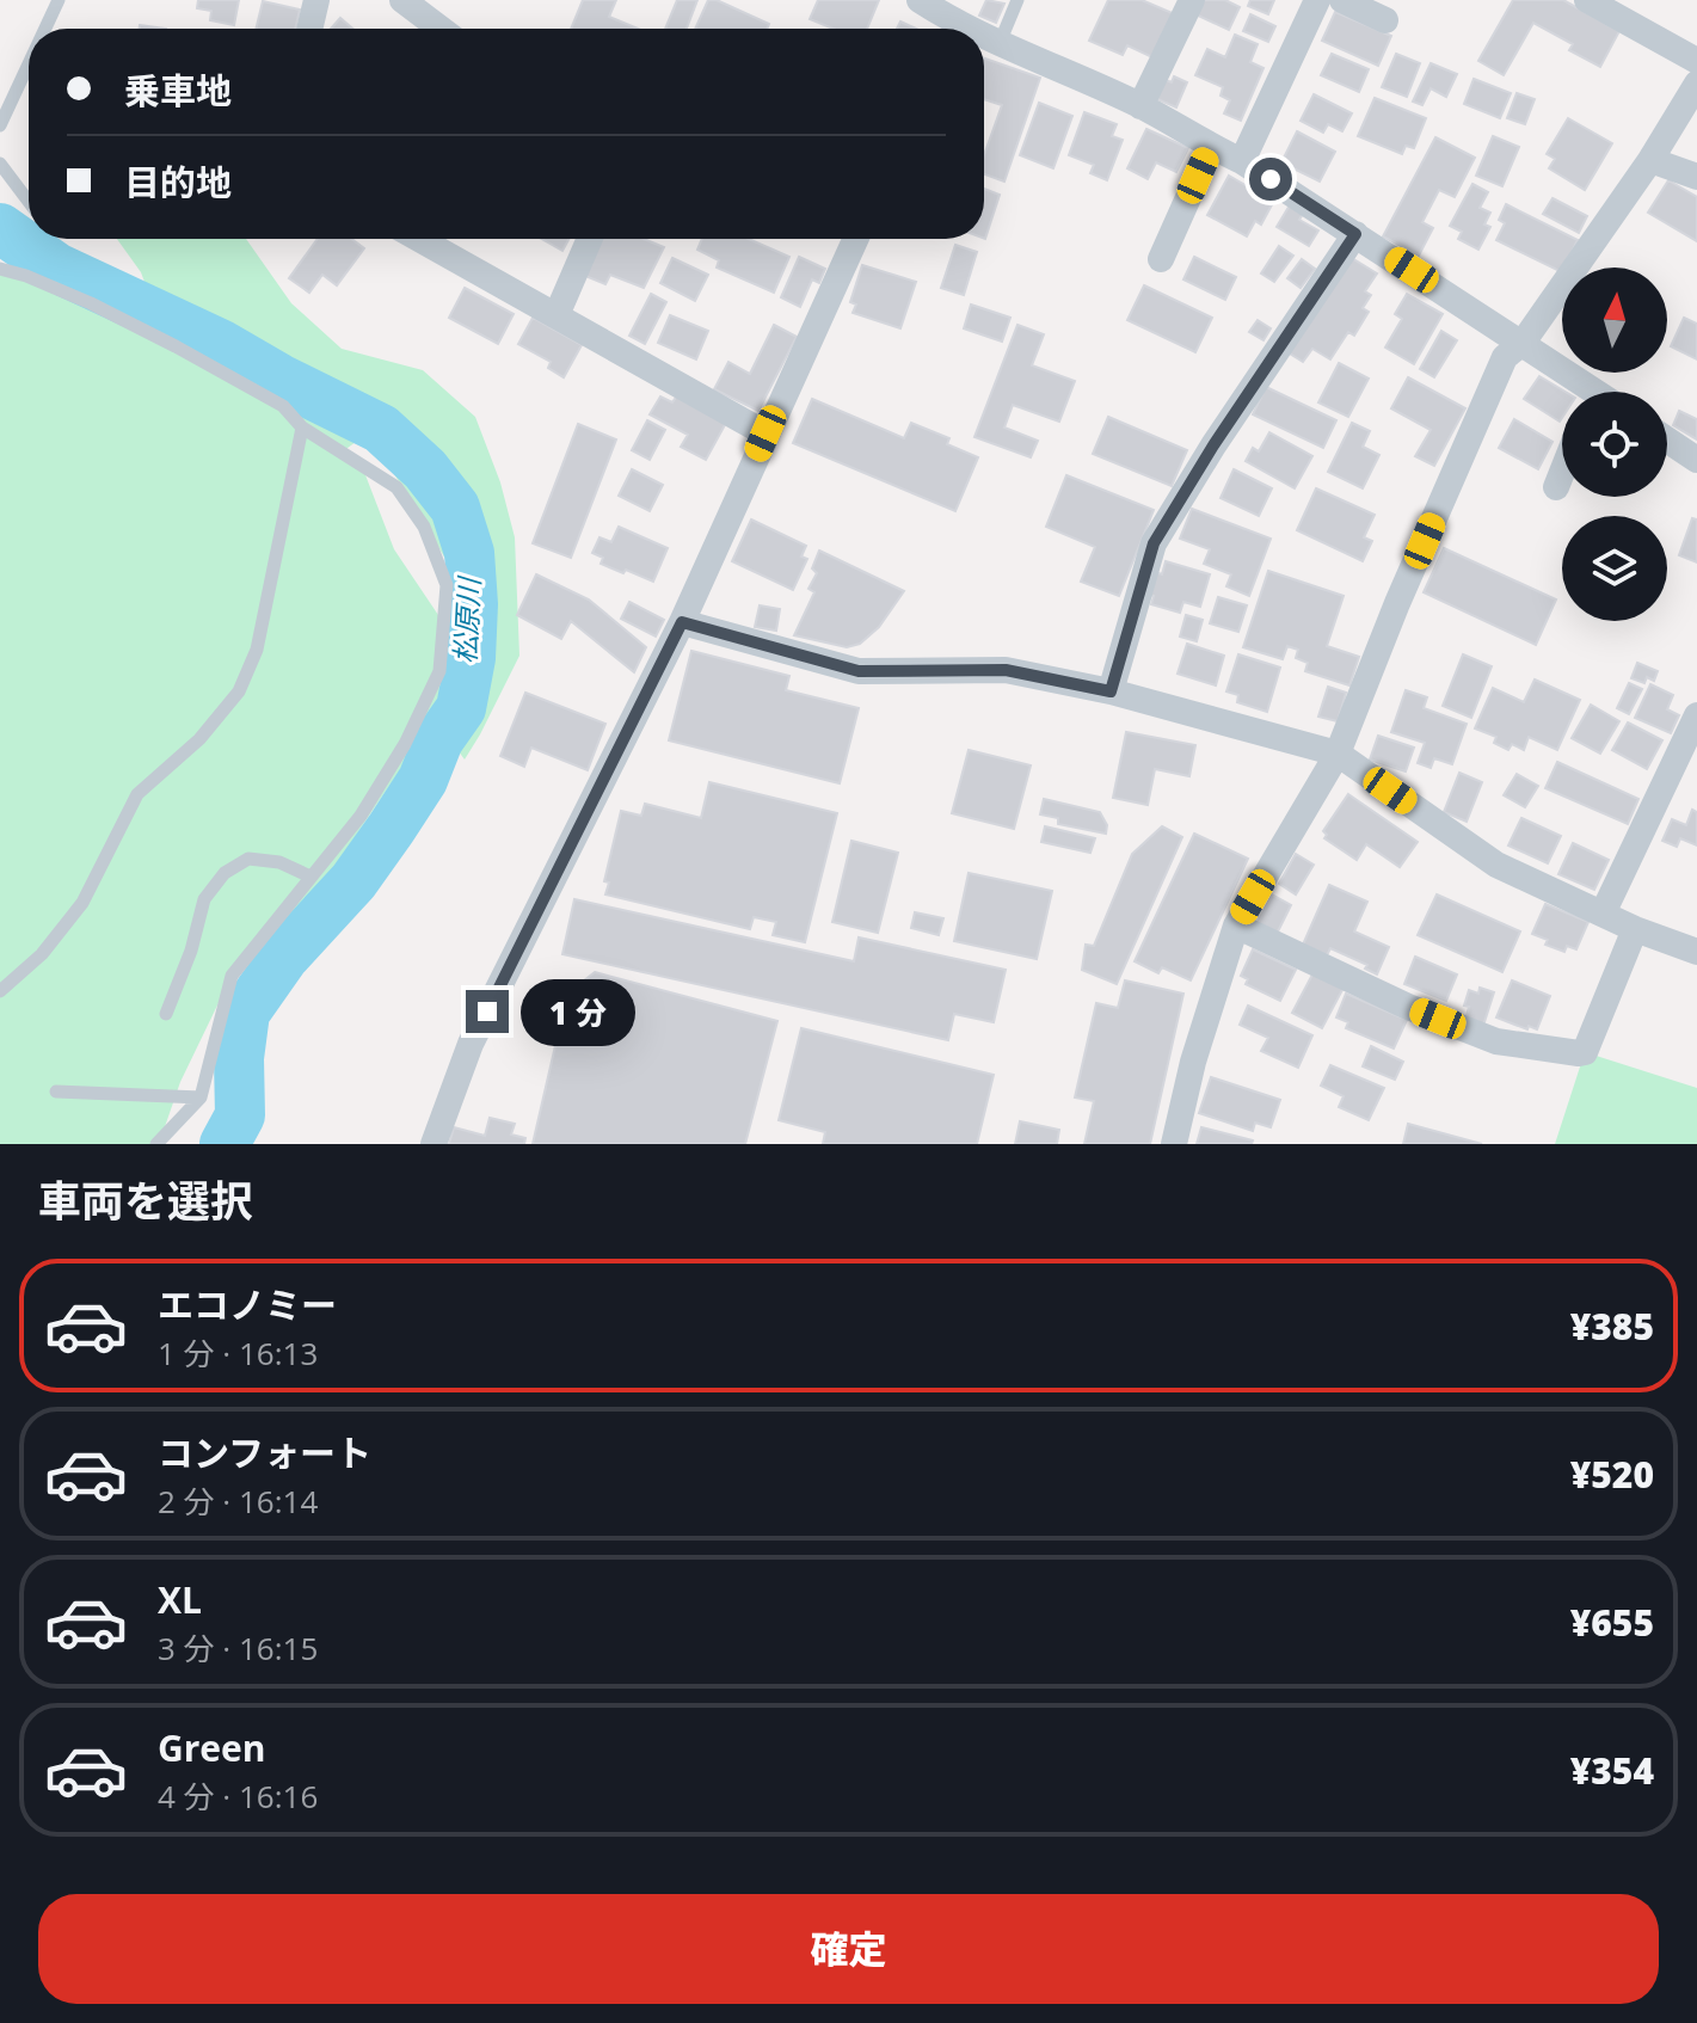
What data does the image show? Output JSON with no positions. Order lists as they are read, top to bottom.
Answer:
{
  "water": ["松原川"],
  "north": "top",
  "page": {
    "banner": ["乗車地", "目的地"],
    "bubble": "1 分",
    "heading": "車両を選択",
    "list": [
      {
        "name": "エコノミー",
        "note": "1 分 · 16:13",
        "value": "¥385"
      },
      {
        "name": "コンフォート",
        "note": "2 分 · 16:14",
        "value": "¥520"
      },
      {
        "name": "XL",
        "note": "3 分 · 16:15",
        "value": "¥655"
      },
      {
        "name": "Green",
        "note": "4 分 · 16:16",
        "value": "¥354"
      }
    ],
    "buttons": "確定"
  }
}
